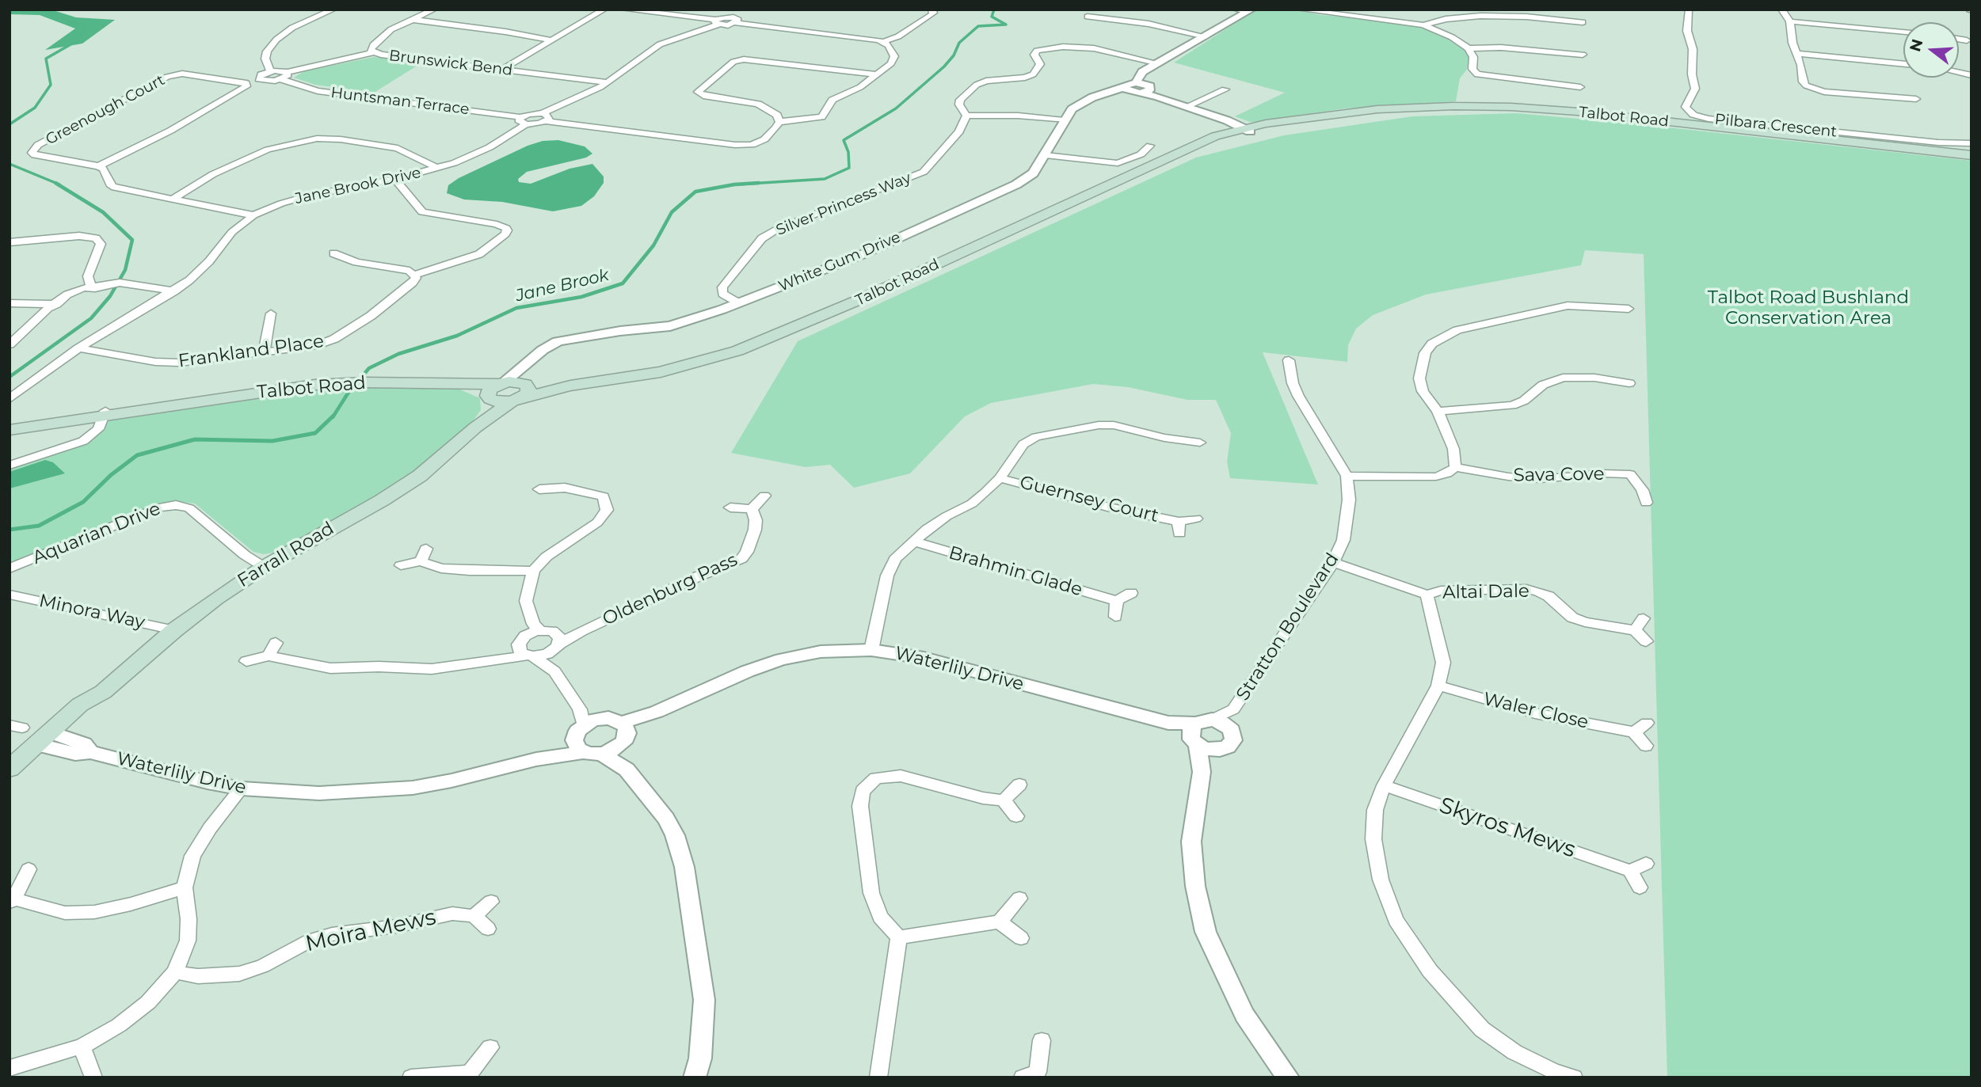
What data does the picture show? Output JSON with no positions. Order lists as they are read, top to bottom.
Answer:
{
  "streets": {
    "main road": ["Talbot Road", "Farrall Road"],
    "street": [
      "Brunswick Bend",
      "Huntsman Terrace",
      "Greenough Court",
      "Pilbara Crescent",
      "Jane Brook Drive",
      "Silver Princess Way",
      "White Gum Drive",
      "Frankland Place",
      "Sava Cove",
      "Guernsey Court",
      "Aquarian Drive",
      "Brahmin Glade",
      "Oldenburg Pass",
      "Altai Dale",
      "Minora Way",
      "Stratton Boulevard",
      "Waterlily Drive",
      "Waler Close",
      "Skyros Mews",
      "Moira Mews"
    ]
  },
  "crossings": [
    ["Brunswick Bend", "Jane Brook Drive"],
    ["Huntsman Terrace", "Jane Brook Drive"],
    ["Talbot Road", "White Gum Drive"],
    ["Talbot Road", "Farrall Road"],
    ["Jane Brook Drive", "Frankland Place"],
    ["Silver Princess Way", "White Gum Drive"],
    ["White Gum Drive", "Farrall Road"],
    ["Aquarian Drive", "Farrall Road"],
    ["Farrall Road", "Minora Way"],
    ["Farrall Road", "Waterlily Drive"],
    ["Stratton Boulevard", "Waterlily Drive"]
  ],
  "water": ["Jane Brook"],
  "parks": ["Talbot Road Bushland Conservation Area"],
  "north": "left"
}
